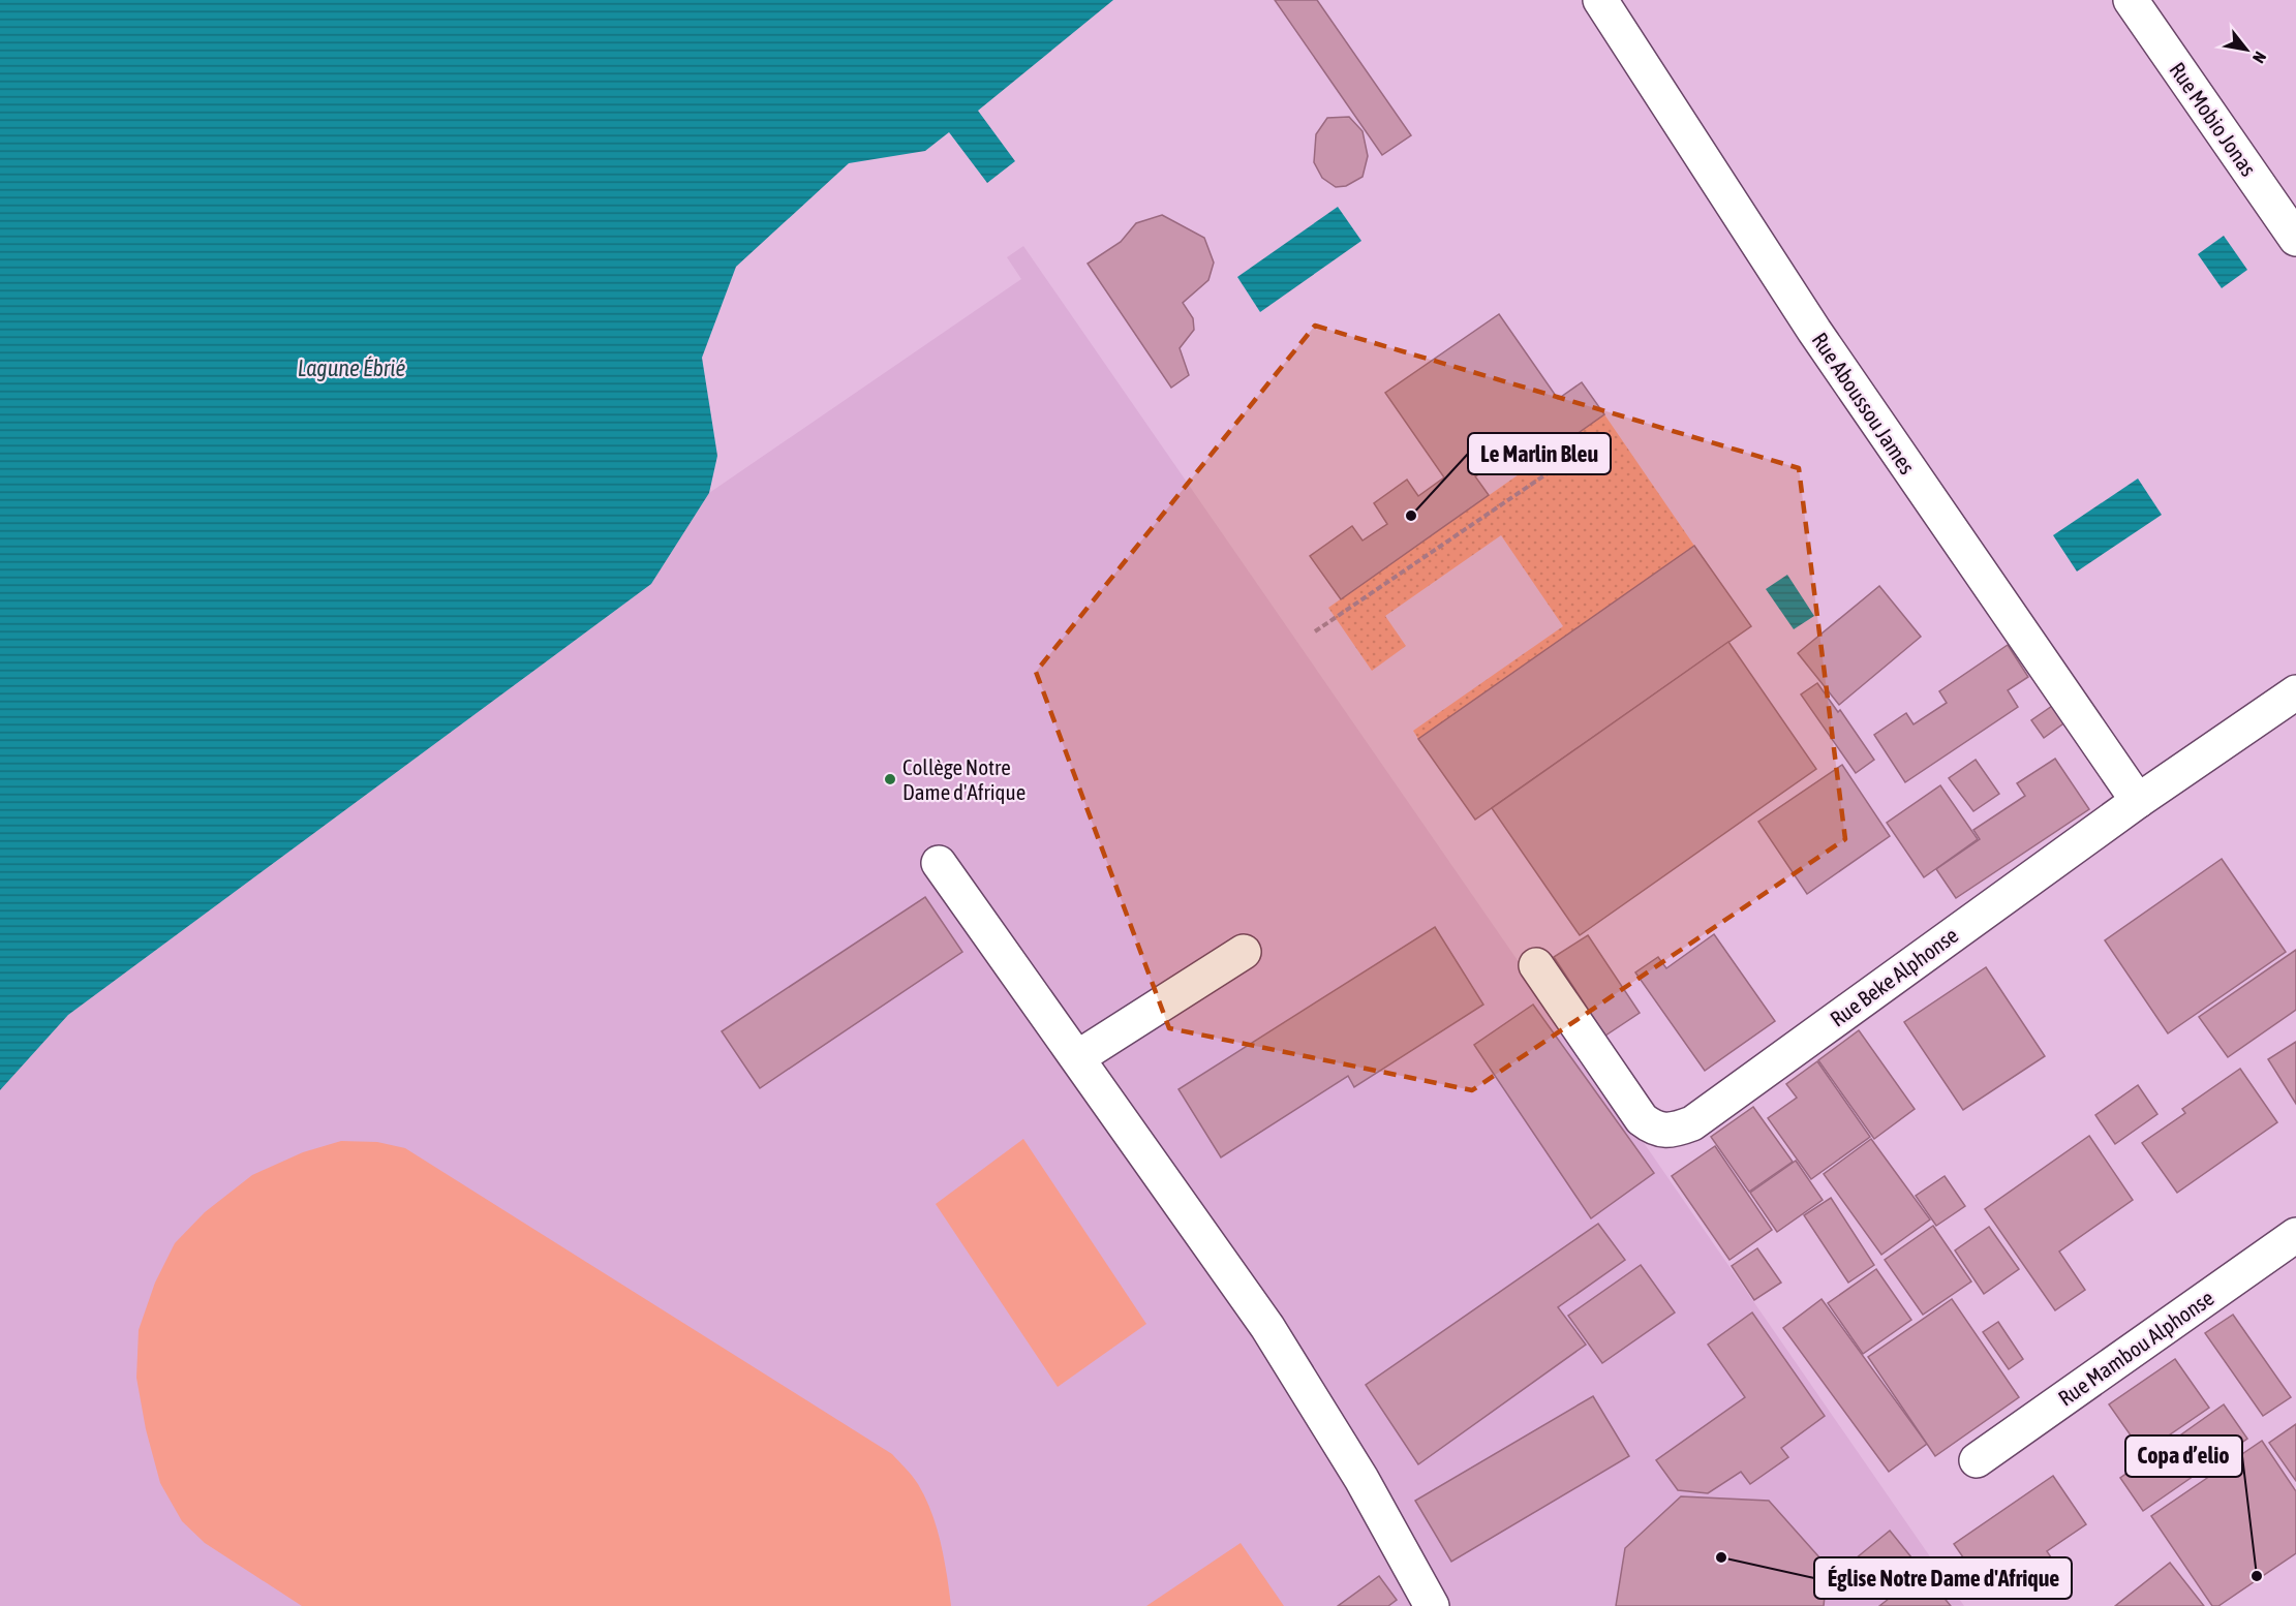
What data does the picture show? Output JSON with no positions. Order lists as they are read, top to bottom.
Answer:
{
  "streets": {
    "street": [
      "Rue Mobio Jonas",
      "Rue Aboussou James",
      "Rue Beke Alphonse",
      "Rue Mambou Alphonse"
    ]
  },
  "crossings": [
    ["Rue Aboussou James", "Rue Beke Alphonse"]
  ],
  "water": ["Lagune Ébrié"],
  "places": [
    "Le Marlin Bleu",
    "Collège Notre Dame d'Afrique",
    "Église Notre Dame d'Afrique",
    "Copa d’elio"
  ],
  "north": "bottom right"
}
